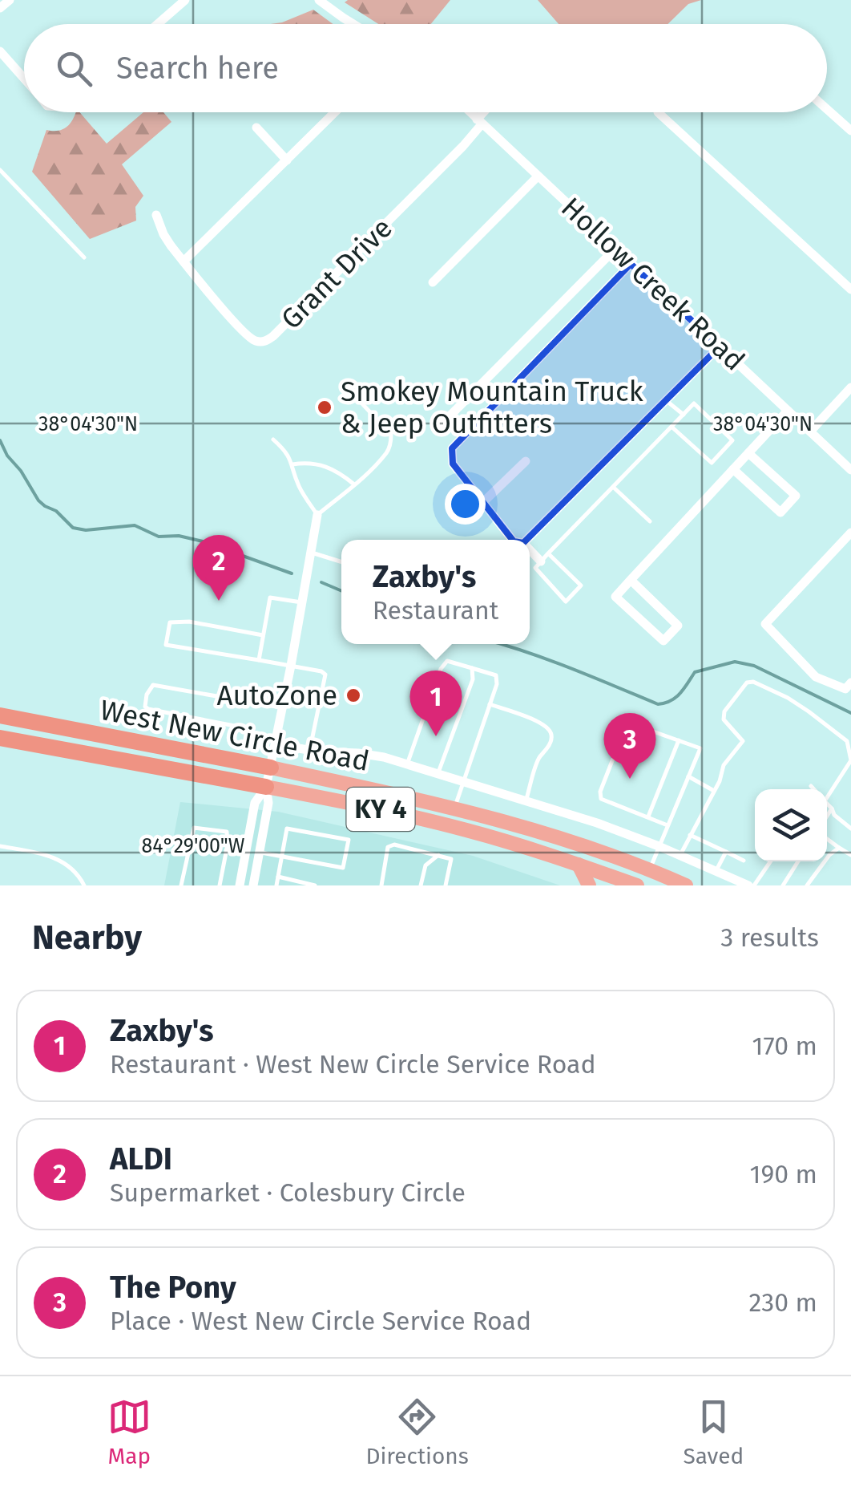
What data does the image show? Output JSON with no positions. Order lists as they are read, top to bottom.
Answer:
{
  "streets": {
    "highway": ["West New Circle Road", "KY 4"],
    "street": ["Grant Drive", "Hollow Creek Road"]
  },
  "crossings": [
    ["Grant Drive", "Hollow Creek Road"]
  ],
  "places": ["Smokey Mountain Truck & Jeep Outfitters", "AutoZone"],
  "page": {
    "search": "Search here",
    "pins": ["2", "1", "3"],
    "popup": ["Zaxby's", "Restaurant"],
    "heading": ["Nearby", "3 results"],
    "list": [
      {
        "mark": "1",
        "name": "Zaxby's",
        "note": "Restaurant · West New Circle Service Road",
        "value": "170 m"
      },
      {
        "mark": "2",
        "name": "ALDI",
        "note": "Supermarket · Colesbury Circle",
        "value": "190 m"
      },
      {
        "mark": "3",
        "name": "The Pony",
        "note": "Place · West New Circle Service Road",
        "value": "230 m"
      }
    ],
    "nav": ["Map", "Directions", "Saved"]
  },
  "coordinates": ["38°04'30\"N", "84°29'00\"W"]
}
